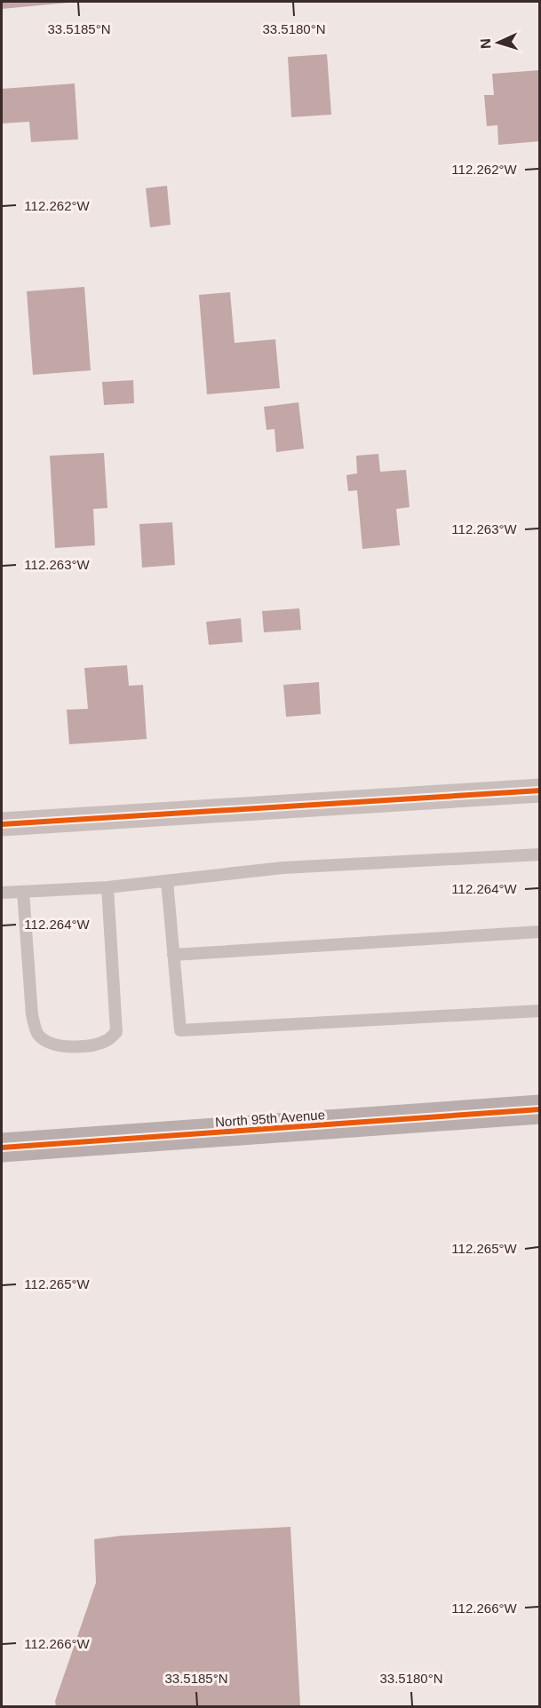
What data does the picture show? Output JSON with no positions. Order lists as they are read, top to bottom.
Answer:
{
  "streets": {
    "street": ["North 95th Avenue"]
  },
  "north": "left",
  "coordinates": [
    "33.5185°N",
    "33.5180°N",
    "112.262°W",
    "112.263°W",
    "112.264°W",
    "112.265°W",
    "112.266°W"
  ]
}
